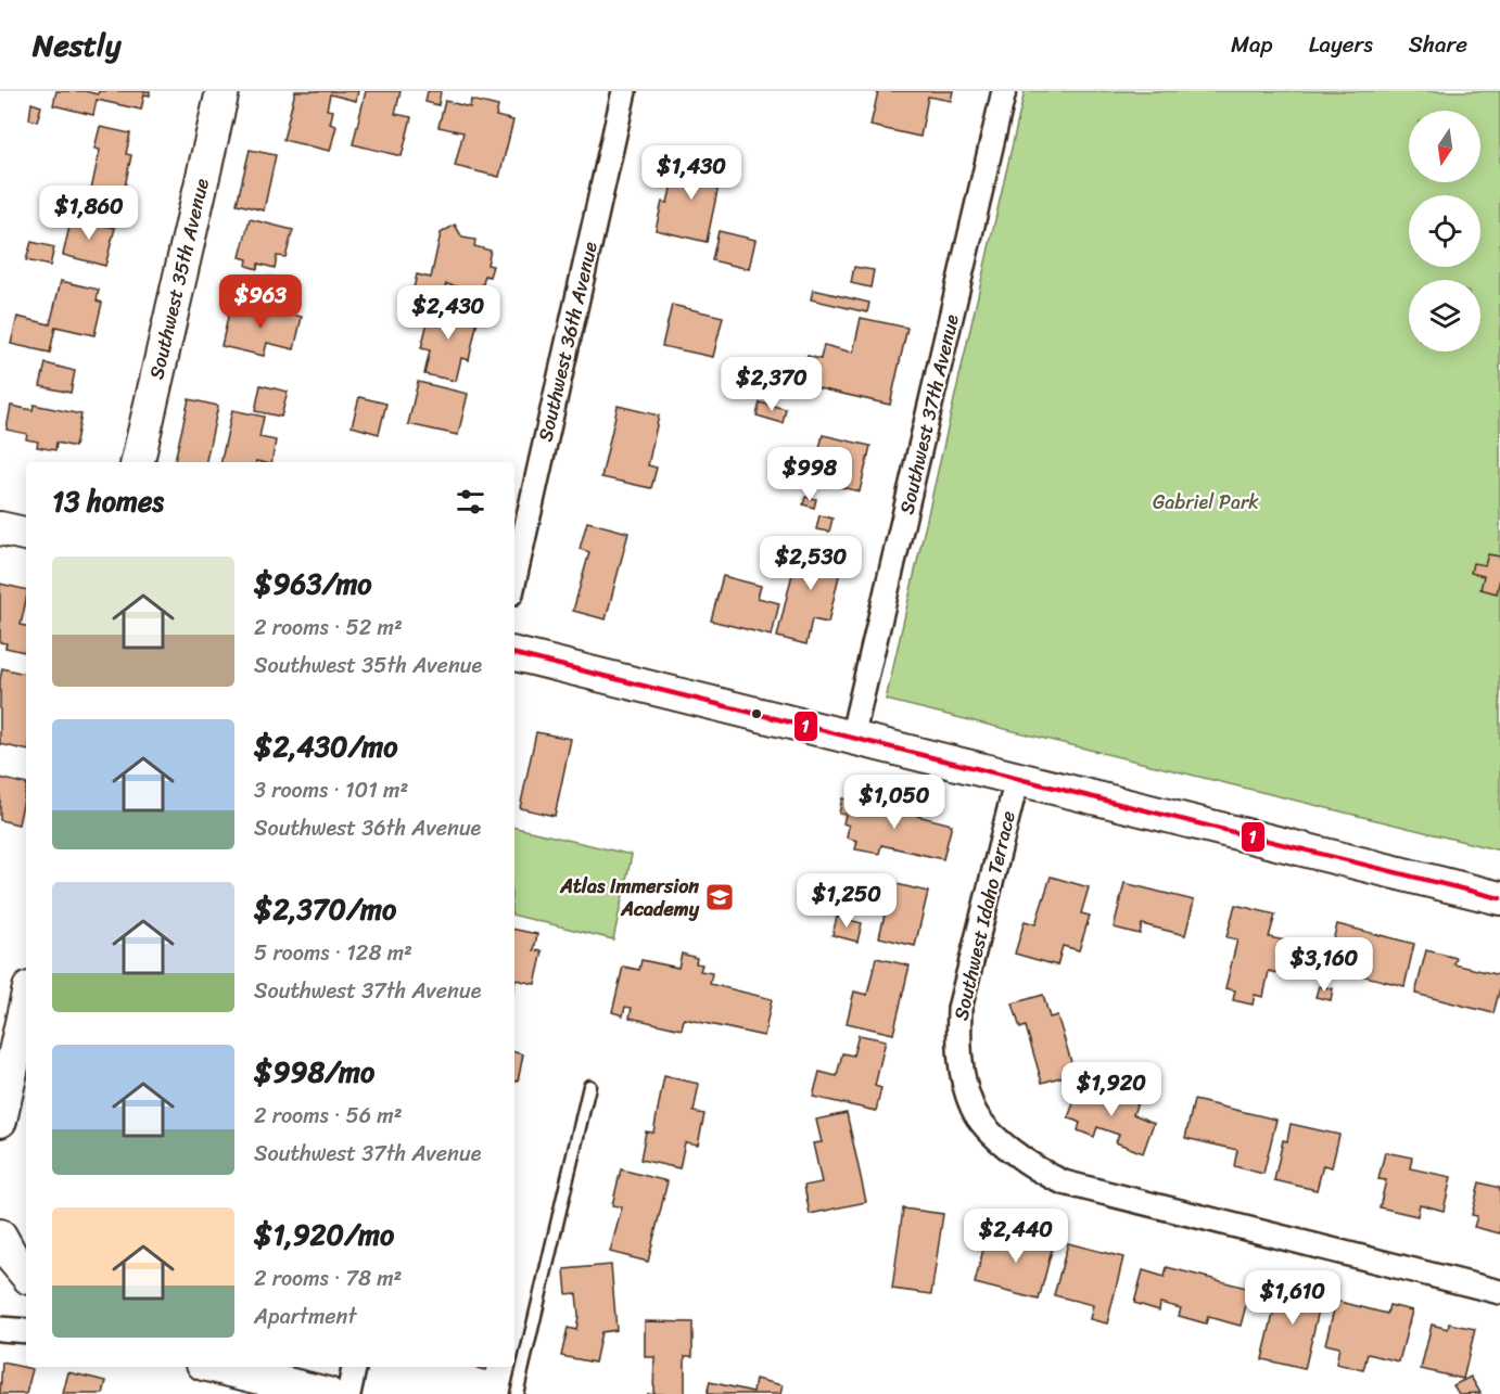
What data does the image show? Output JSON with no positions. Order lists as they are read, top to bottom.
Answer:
{
  "streets": {
    "main road": ["Southwest 35th Avenue"],
    "street": ["Southwest 36th Avenue", "Southwest 37th Avenue", "Southwest Idaho Terrace"]
  },
  "parks": ["Gabriel Park"],
  "places": {
    "school or university": ["Atlas Immersion Academy"]
  },
  "lines": ["transit line 1"],
  "north": "bottom",
  "page": {
    "header": "Nestly",
    "nav": ["Map", "Layers", "Share"],
    "price": [
      "$1,430",
      "$1,860",
      "$963",
      "$2,430",
      "$2,370",
      "$998",
      "$2,530",
      "$1,050",
      "$1,250",
      "$3,160",
      "$1,920",
      "$2,440",
      "$1,610"
    ],
    "heading": "13 homes",
    "list": [
      {
        "name": "$963/mo",
        "note": "2 rooms · 52 m² · Southwest 35th Avenue"
      },
      {
        "name": "$2,430/mo",
        "note": "3 rooms · 101 m² · Southwest 36th Avenue"
      },
      {
        "name": "$2,370/mo",
        "note": "5 rooms · 128 m² · Southwest 37th Avenue"
      },
      {
        "name": "$998/mo",
        "note": "2 rooms · 56 m² · Southwest 37th Avenue"
      },
      {
        "name": "$1,920/mo",
        "note": "2 rooms · 78 m² · Apartment"
      }
    ]
  }
}
